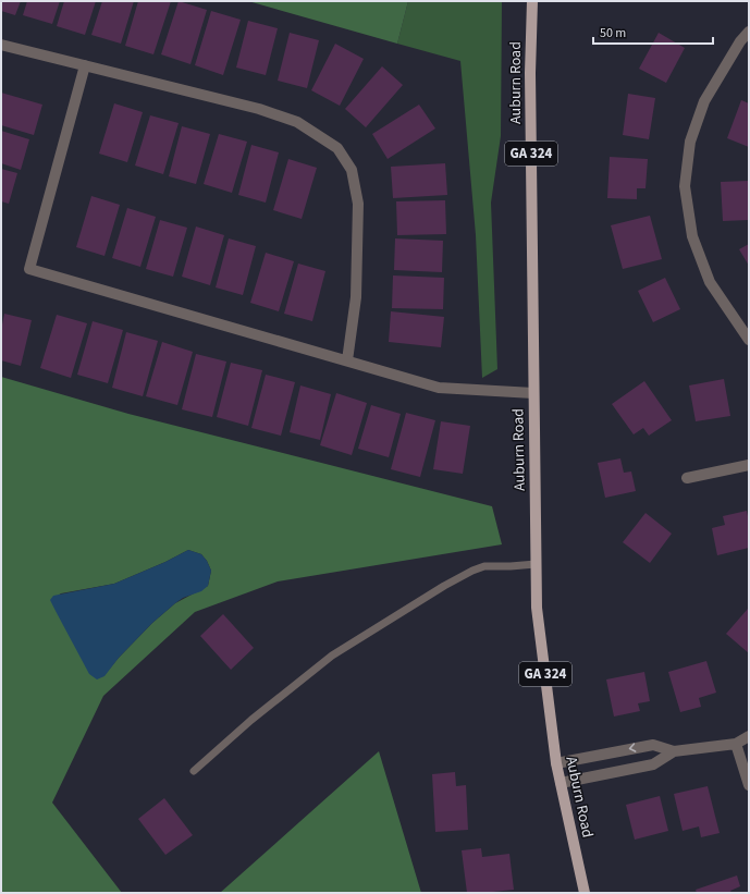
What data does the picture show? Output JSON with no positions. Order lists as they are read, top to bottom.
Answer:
{
  "streets": {
    "main road": ["Auburn Road", "GA 324"]
  },
  "scale_bar": "50 m"
}
